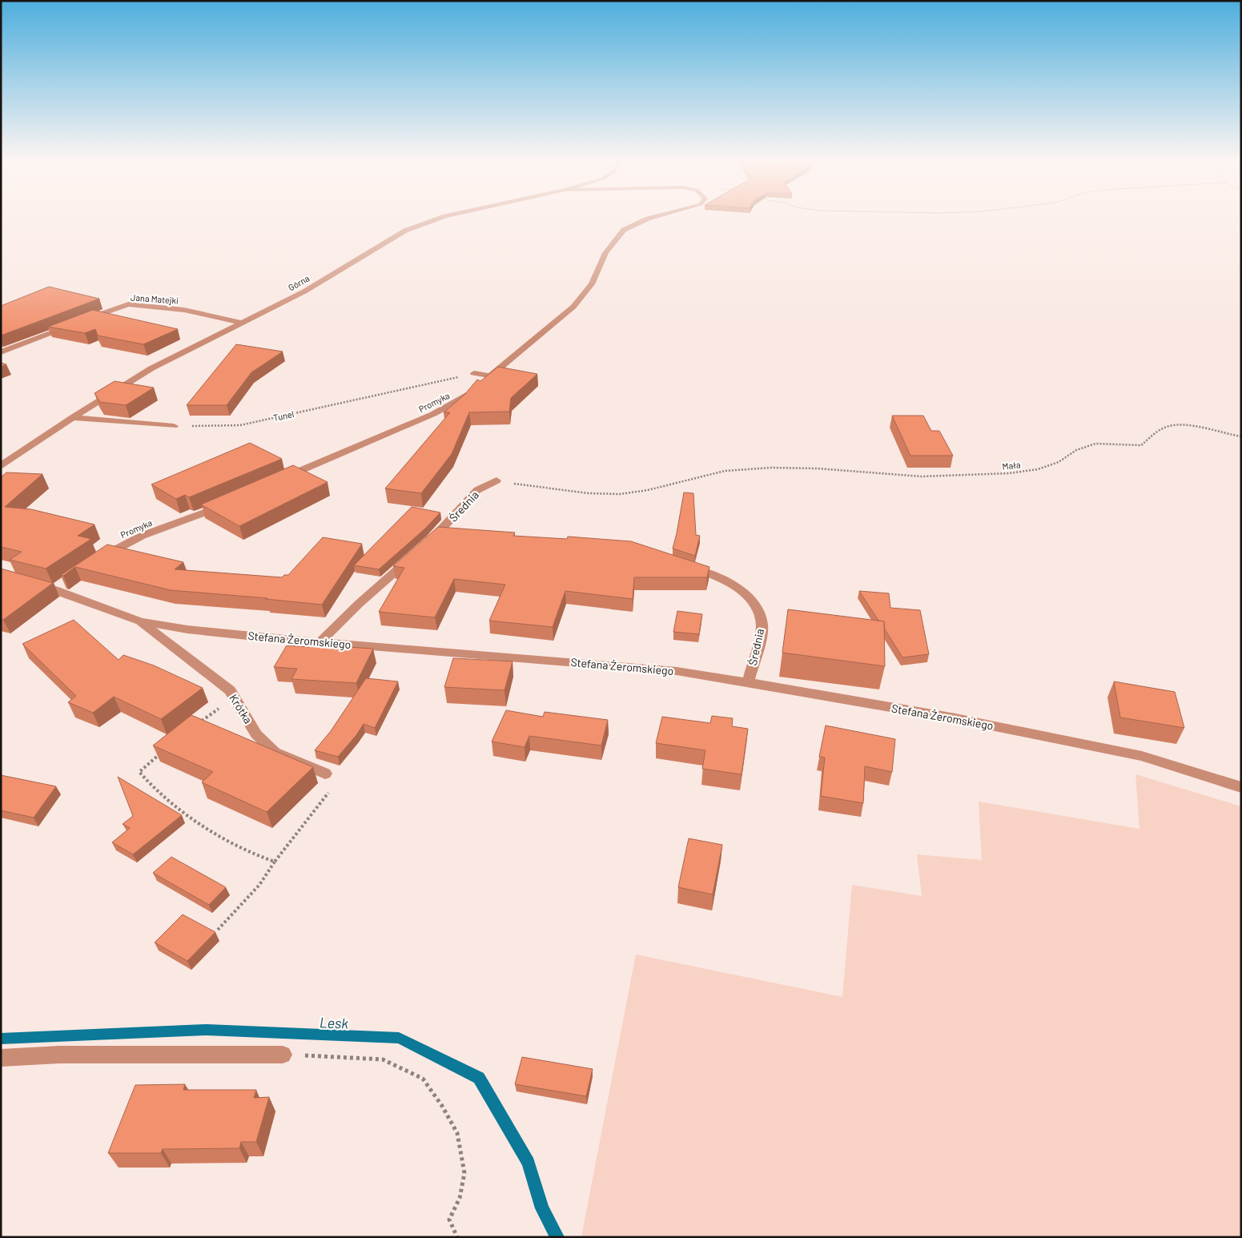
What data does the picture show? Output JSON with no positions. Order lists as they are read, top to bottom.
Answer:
{
  "streets": {
    "street": [
      "Górna",
      "Jana Matejki",
      "Promyka",
      "Średnia",
      "Stefana Żeromskiego",
      "Krótka"
    ],
    "path": ["Tunel", "Mała"]
  },
  "crossings": [
    ["Górna", "Jana Matejki"],
    ["Mała", "Średnia"],
    ["Średnia", "Stefana Żeromskiego"],
    ["Stefana Żeromskiego", "Krótka"]
  ],
  "water": ["Lesk"]
}
